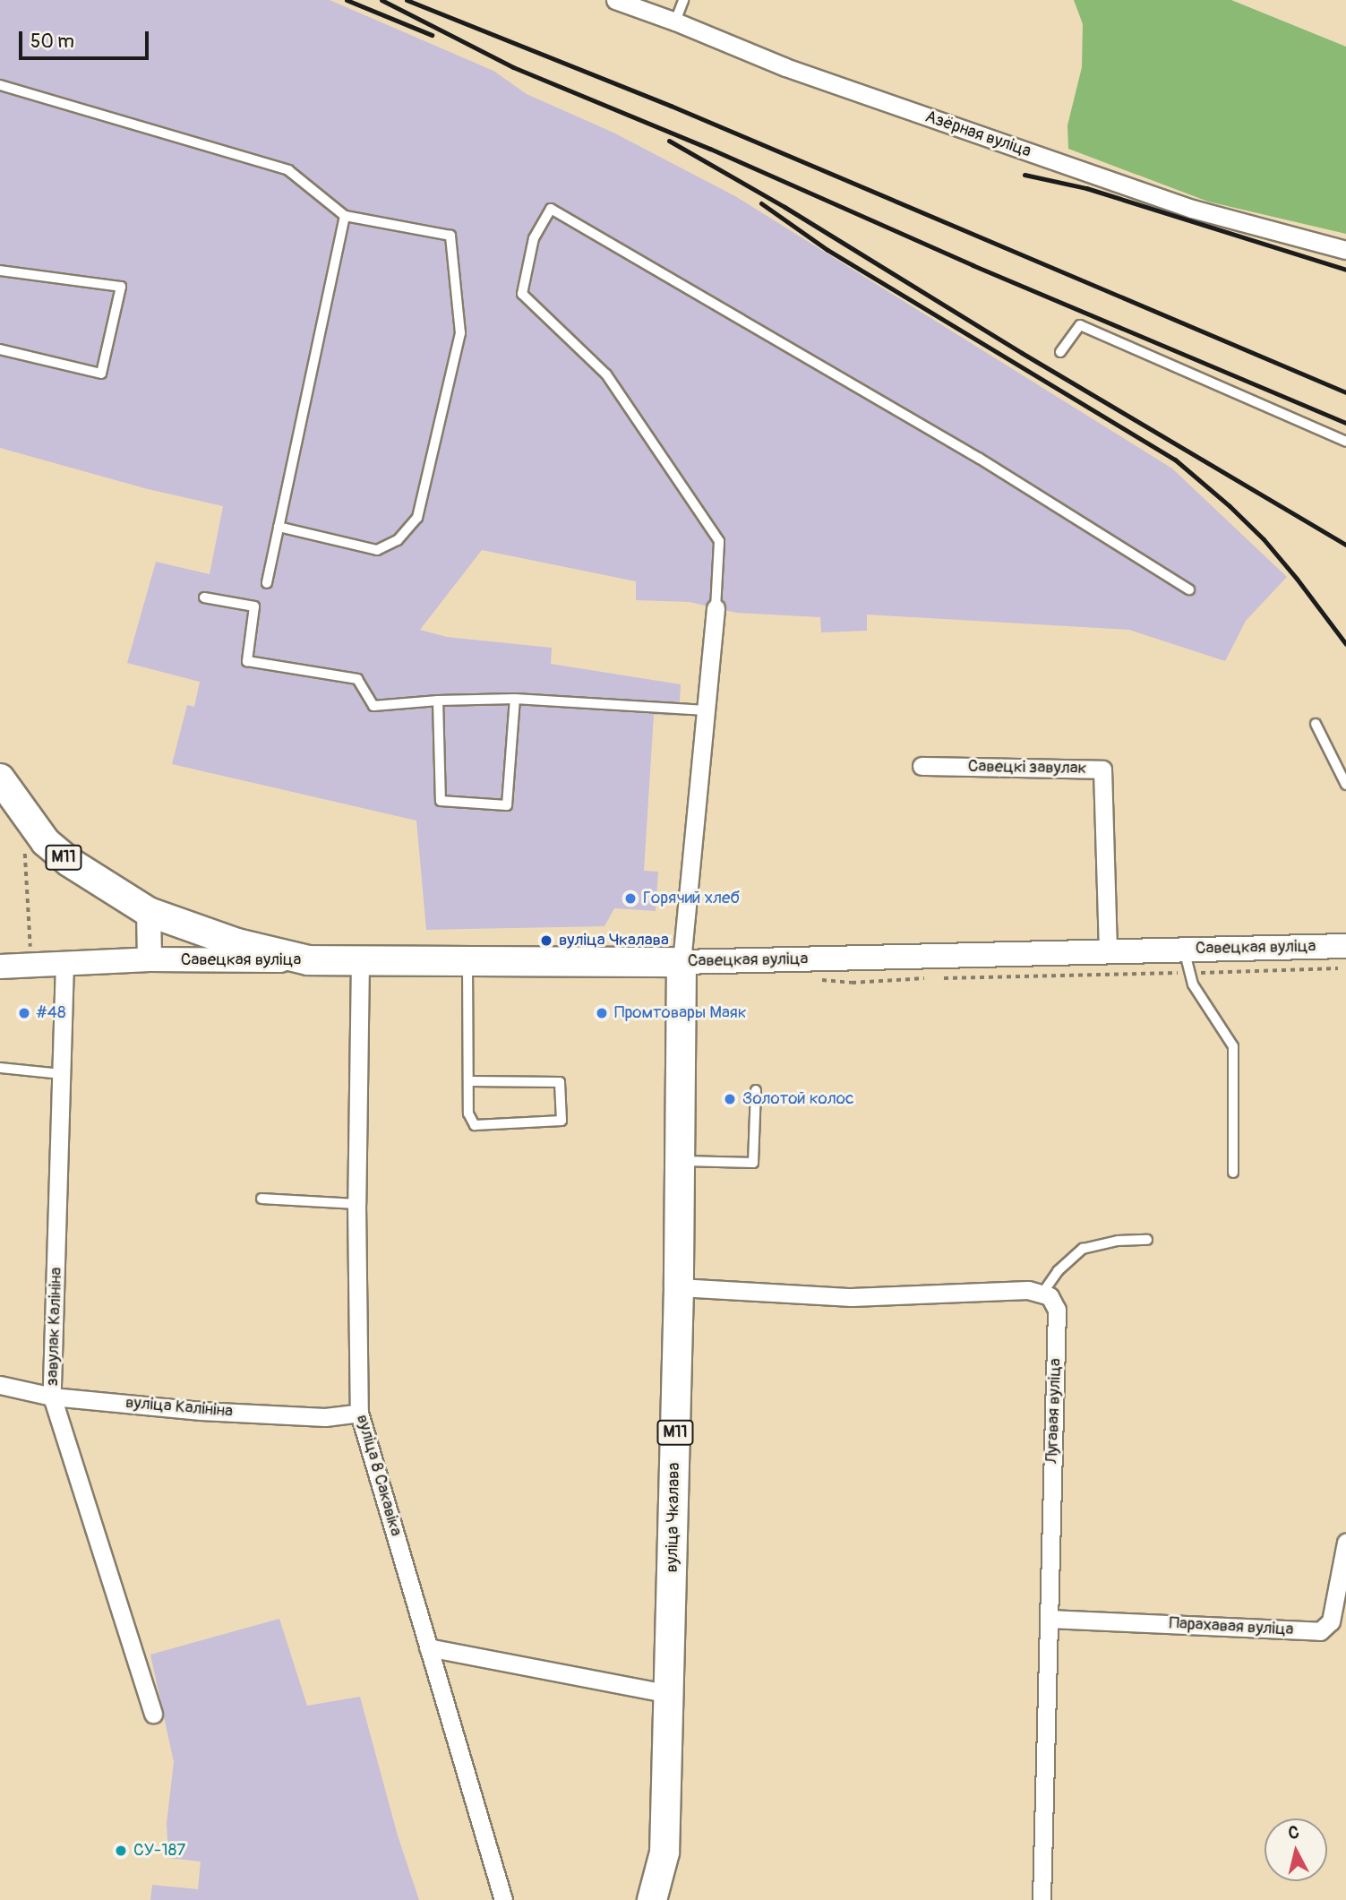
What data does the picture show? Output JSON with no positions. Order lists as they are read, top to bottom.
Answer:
{
  "streets": {
    "highway": ["М11", "Савецкая вуліца", "вуліца Чкалава"],
    "street": [
      "Азёрная вуліца",
      "Савецкі завулак",
      "завулак Калініна",
      "вуліца Калініна",
      "Лугавая вуліца",
      "вуліца 8 Сакавіка",
      "Парахавая вуліца"
    ]
  },
  "crossings": [
    ["Савецкі завулак", "Савецкая вуліца"],
    ["М11", "Савецкая вуліца"],
    ["Савецкая вуліца", "завулак Калініна"],
    ["Савецкая вуліца", "вуліца 8 Сакавіка"],
    ["Савецкая вуліца", "вуліца Чкалава"],
    ["завулак Калініна", "вуліца Калініна"],
    ["вуліца Калініна", "вуліца 8 Сакавіка"],
    ["Лугавая вуліца", "Парахавая вуліца"]
  ],
  "places": [
    "Горячий хлеб",
    "вуліца Чкалава",
    "#48",
    "Промтовары Маяк",
    "Золотой колос",
    "СУ-187"
  ],
  "scale_bar": "50 m",
  "north": "top"
}
